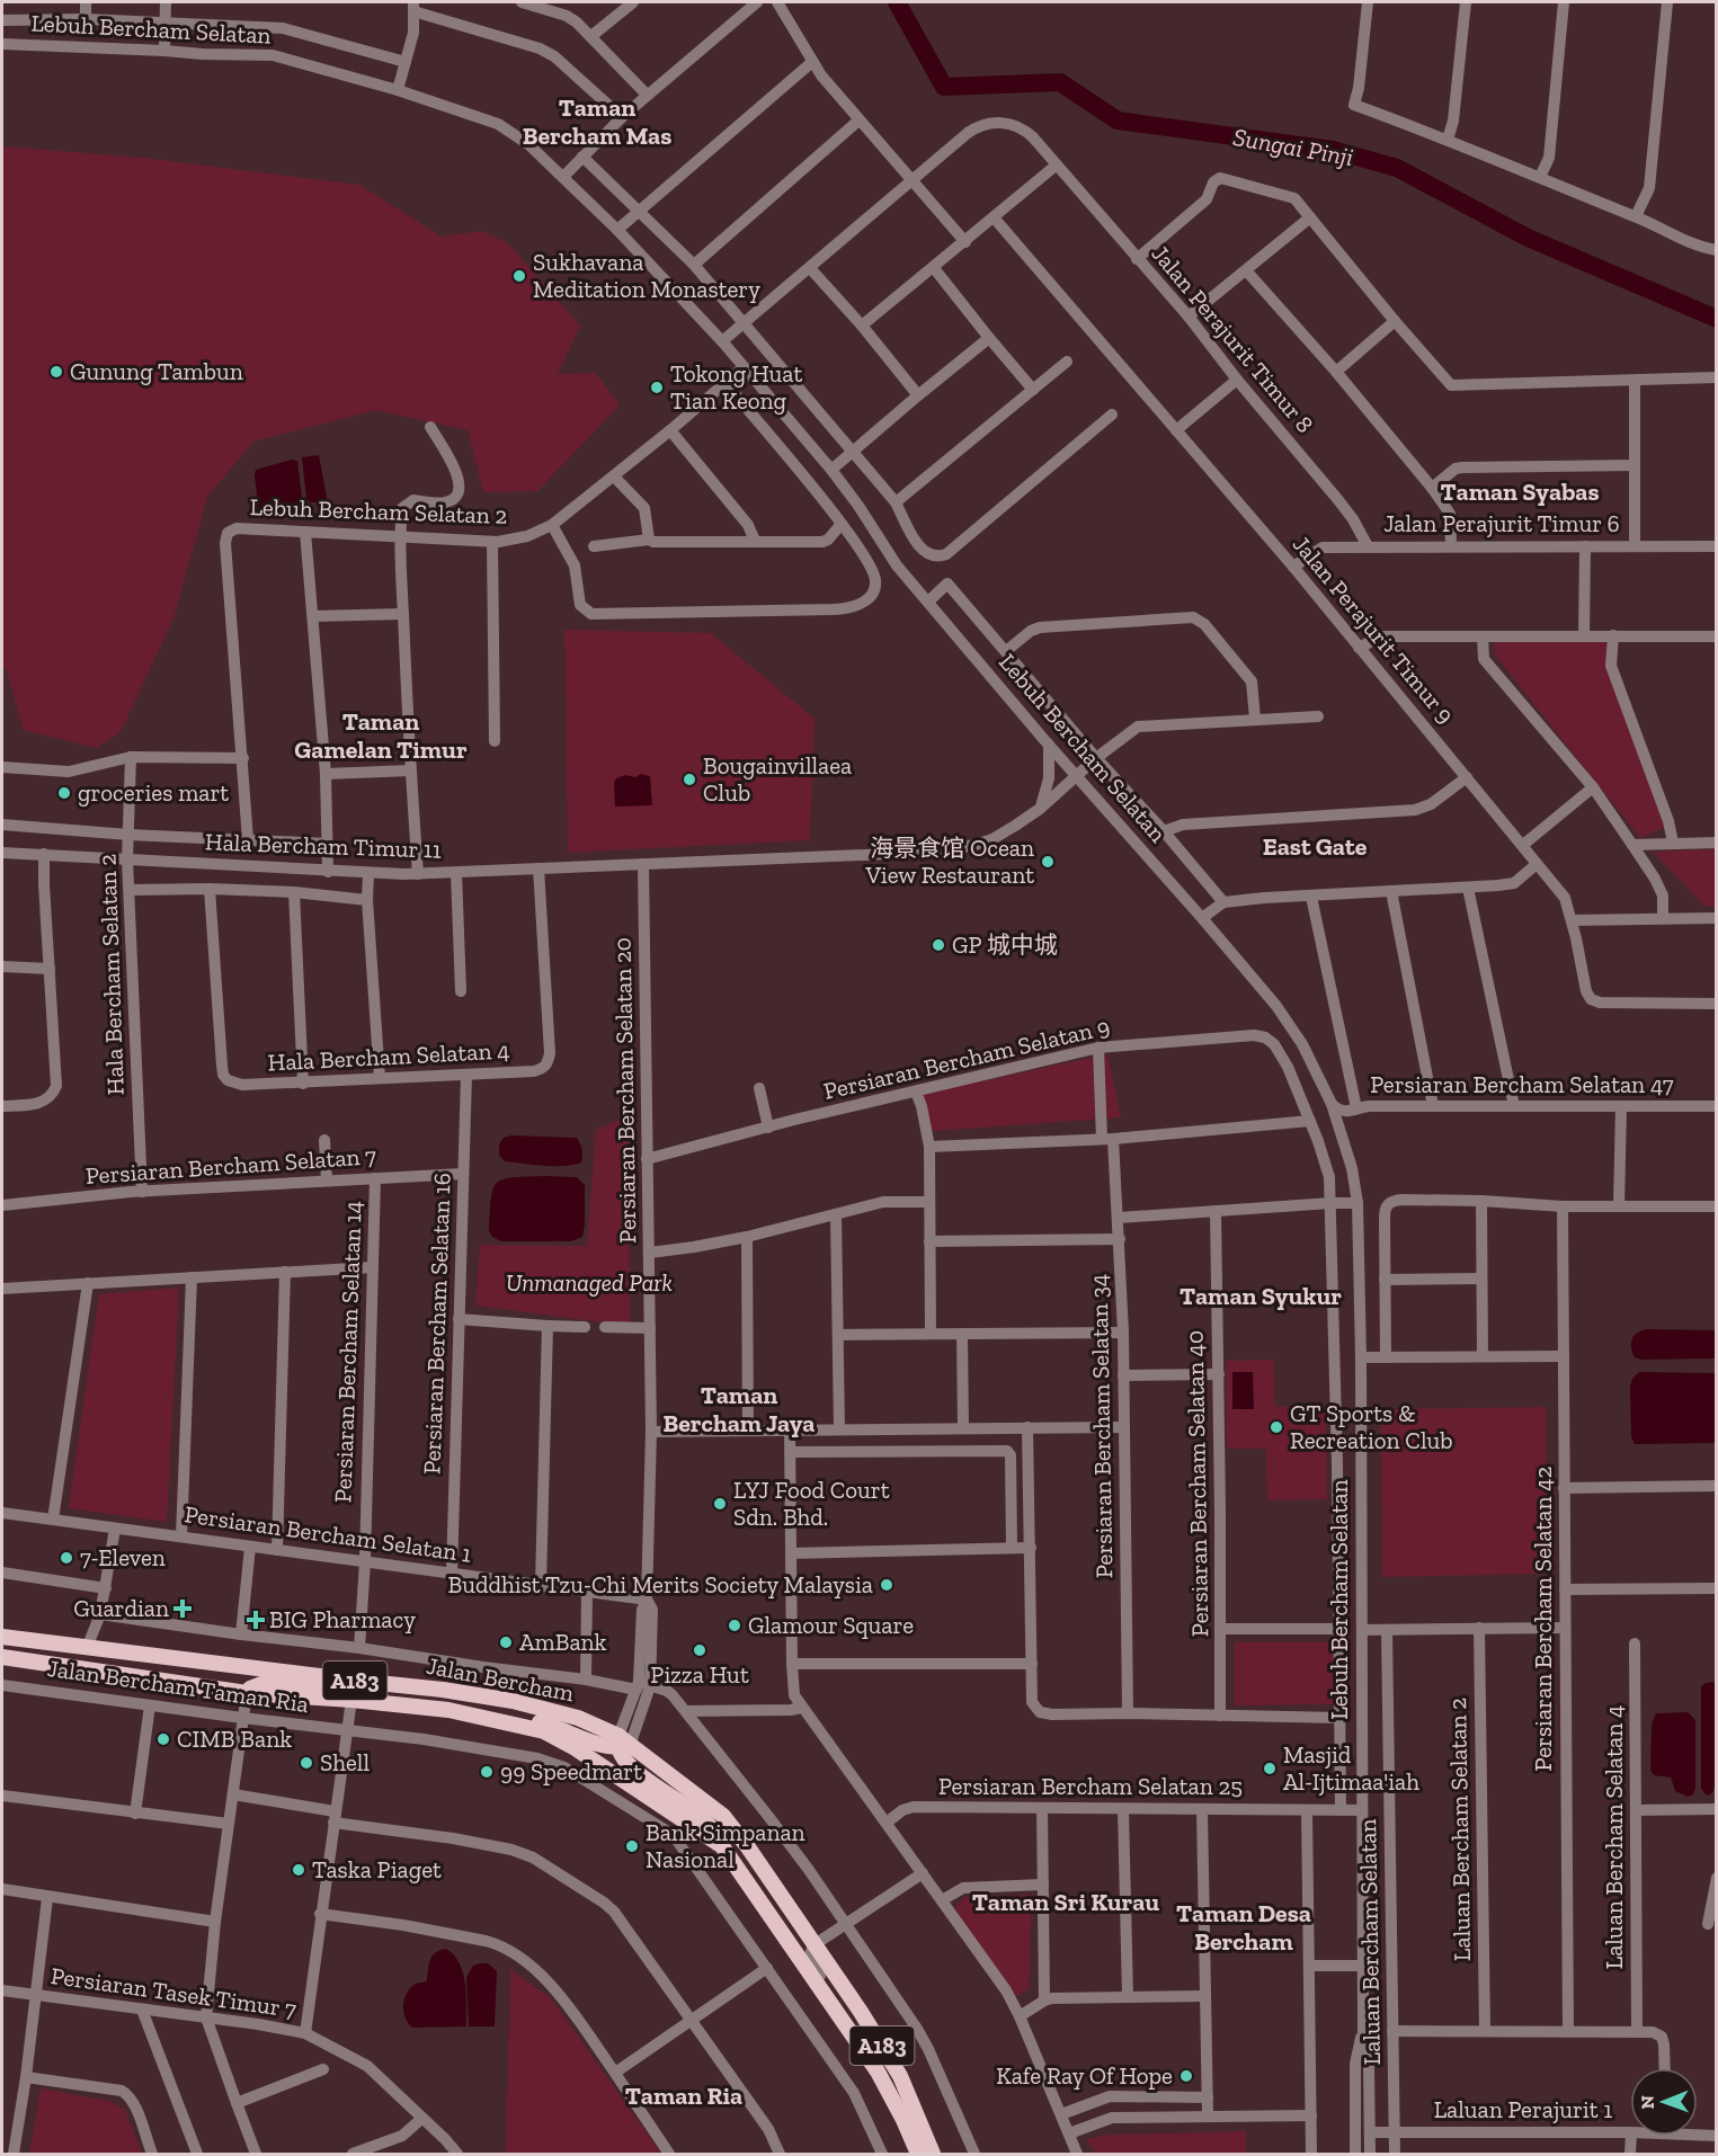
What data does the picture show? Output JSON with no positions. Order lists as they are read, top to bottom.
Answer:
{
  "streets": {
    "main road": ["Jalan Bercham", "A183"],
    "street": [
      "Lebuh Bercham Selatan",
      "Jalan Perajurit Timur 8",
      "Lebuh Bercham Selatan 2",
      "Jalan Perajurit Timur 6",
      "Jalan Perajurit Timur 9",
      "Hala Bercham Timur 11",
      "Hala Bercham Selatan 2",
      "Hala Bercham Selatan 4",
      "Persiaran Bercham Selatan 9",
      "Persiaran Bercham Selatan 47",
      "Persiaran Bercham Selatan 20",
      "Persiaran Bercham Selatan 7",
      "Persiaran Bercham Selatan 16",
      "Persiaran Bercham Selatan 14",
      "Persiaran Bercham Selatan 34",
      "Persiaran Bercham Selatan 40",
      "Persiaran Bercham Selatan 1",
      "Persiaran Bercham Selatan 42",
      "Jalan Bercham Taman Ria",
      "Persiaran Bercham Selatan 25",
      "Laluan Bercham Selatan 2",
      "Laluan Bercham Selatan 4",
      "Laluan Bercham Selatan",
      "Persiaran Tasek Timur 7",
      "Laluan Perajurit 1"
    ]
  },
  "crossings": [
    ["Lebuh Bercham Selatan", "Jalan Perajurit Timur 8"],
    ["Lebuh Bercham Selatan", "Lebuh Bercham Selatan 2"],
    ["Lebuh Bercham Selatan", "Hala Bercham Timur 11"],
    ["Lebuh Bercham Selatan", "Persiaran Bercham Selatan 47"],
    ["Lebuh Bercham Selatan", "Persiaran Bercham Selatan 25"],
    ["Jalan Perajurit Timur 8", "Jalan Perajurit Timur 6"],
    ["Jalan Perajurit Timur 6", "Jalan Perajurit Timur 9"],
    ["Hala Bercham Timur 11", "Hala Bercham Selatan 2"],
    ["Hala Bercham Timur 11", "Hala Bercham Selatan 4"],
    ["Hala Bercham Timur 11", "Persiaran Bercham Selatan 20"],
    ["Hala Bercham Selatan 2", "Persiaran Bercham Selatan 7"],
    ["Hala Bercham Selatan 4", "Persiaran Bercham Selatan 16"],
    ["Persiaran Bercham Selatan 9", "Persiaran Bercham Selatan 20"],
    ["Persiaran Bercham Selatan 9", "Persiaran Bercham Selatan 34"],
    ["Persiaran Bercham Selatan 20", "Persiaran Bercham Selatan 1"],
    ["Persiaran Bercham Selatan 7", "Persiaran Bercham Selatan 16"],
    ["Persiaran Bercham Selatan 7", "Persiaran Bercham Selatan 14"],
    ["Persiaran Bercham Selatan 16", "Persiaran Bercham Selatan 1"],
    ["Persiaran Bercham Selatan 14", "Persiaran Bercham Selatan 1"],
    ["Laluan Bercham Selatan", "Laluan Perajurit 1"]
  ],
  "districts": [
    "Taman Bercham Mas",
    "Taman Syabas",
    "Taman Gamelan Timur",
    "East Gate",
    "Taman Syukur",
    "Taman Bercham Jaya",
    "Taman Sri Kurau",
    "Taman Desa Bercham",
    "Taman Ria"
  ],
  "water": ["Sungai Pinji"],
  "parks": ["Unmanaged Park"],
  "places": {
    "other": [
      "Sukhavana Meditation Monastery",
      "Gunung Tambun",
      "Tokong Huat Tian Keong",
      "Bougainvillaea Club",
      "groceries mart",
      "海景食馆 Ocean View Restaurant",
      "GP 城中城",
      "GT Sports & Recreation Club",
      "LYJ Food Court Sdn. Bhd.",
      "7-Eleven",
      "Buddhist Tzu-Chi Merits Society Malaysia",
      "Glamour Square",
      "AmBank",
      "Pizza Hut",
      "CIMB Bank",
      "Shell",
      "Masjid Al-Ijtimaa'iah",
      "99 Speedmart",
      "Bank Simpanan Nasional",
      "Taska Piaget",
      "Kafe Ray Of Hope"
    ],
    "health": ["Guardian", "BIG Pharmacy"]
  },
  "north": "left"
}
